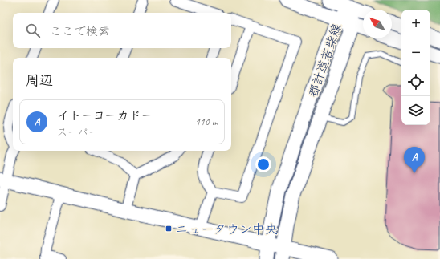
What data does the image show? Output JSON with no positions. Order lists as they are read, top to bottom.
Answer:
{
  "streets": {
    "street": ["都計道若柴線"]
  },
  "places": {
    "transit": ["ニュータウン中央"]
  },
  "north": "top left",
  "page": {
    "map_buttons": ["+", "−"],
    "search": "ここで検索",
    "heading": "周辺",
    "list": [
      {
        "mark": "A",
        "name": "イトーヨーカドー",
        "note": "スーパー",
        "value": "110 m"
      }
    ],
    "pins": "A"
  }
}
